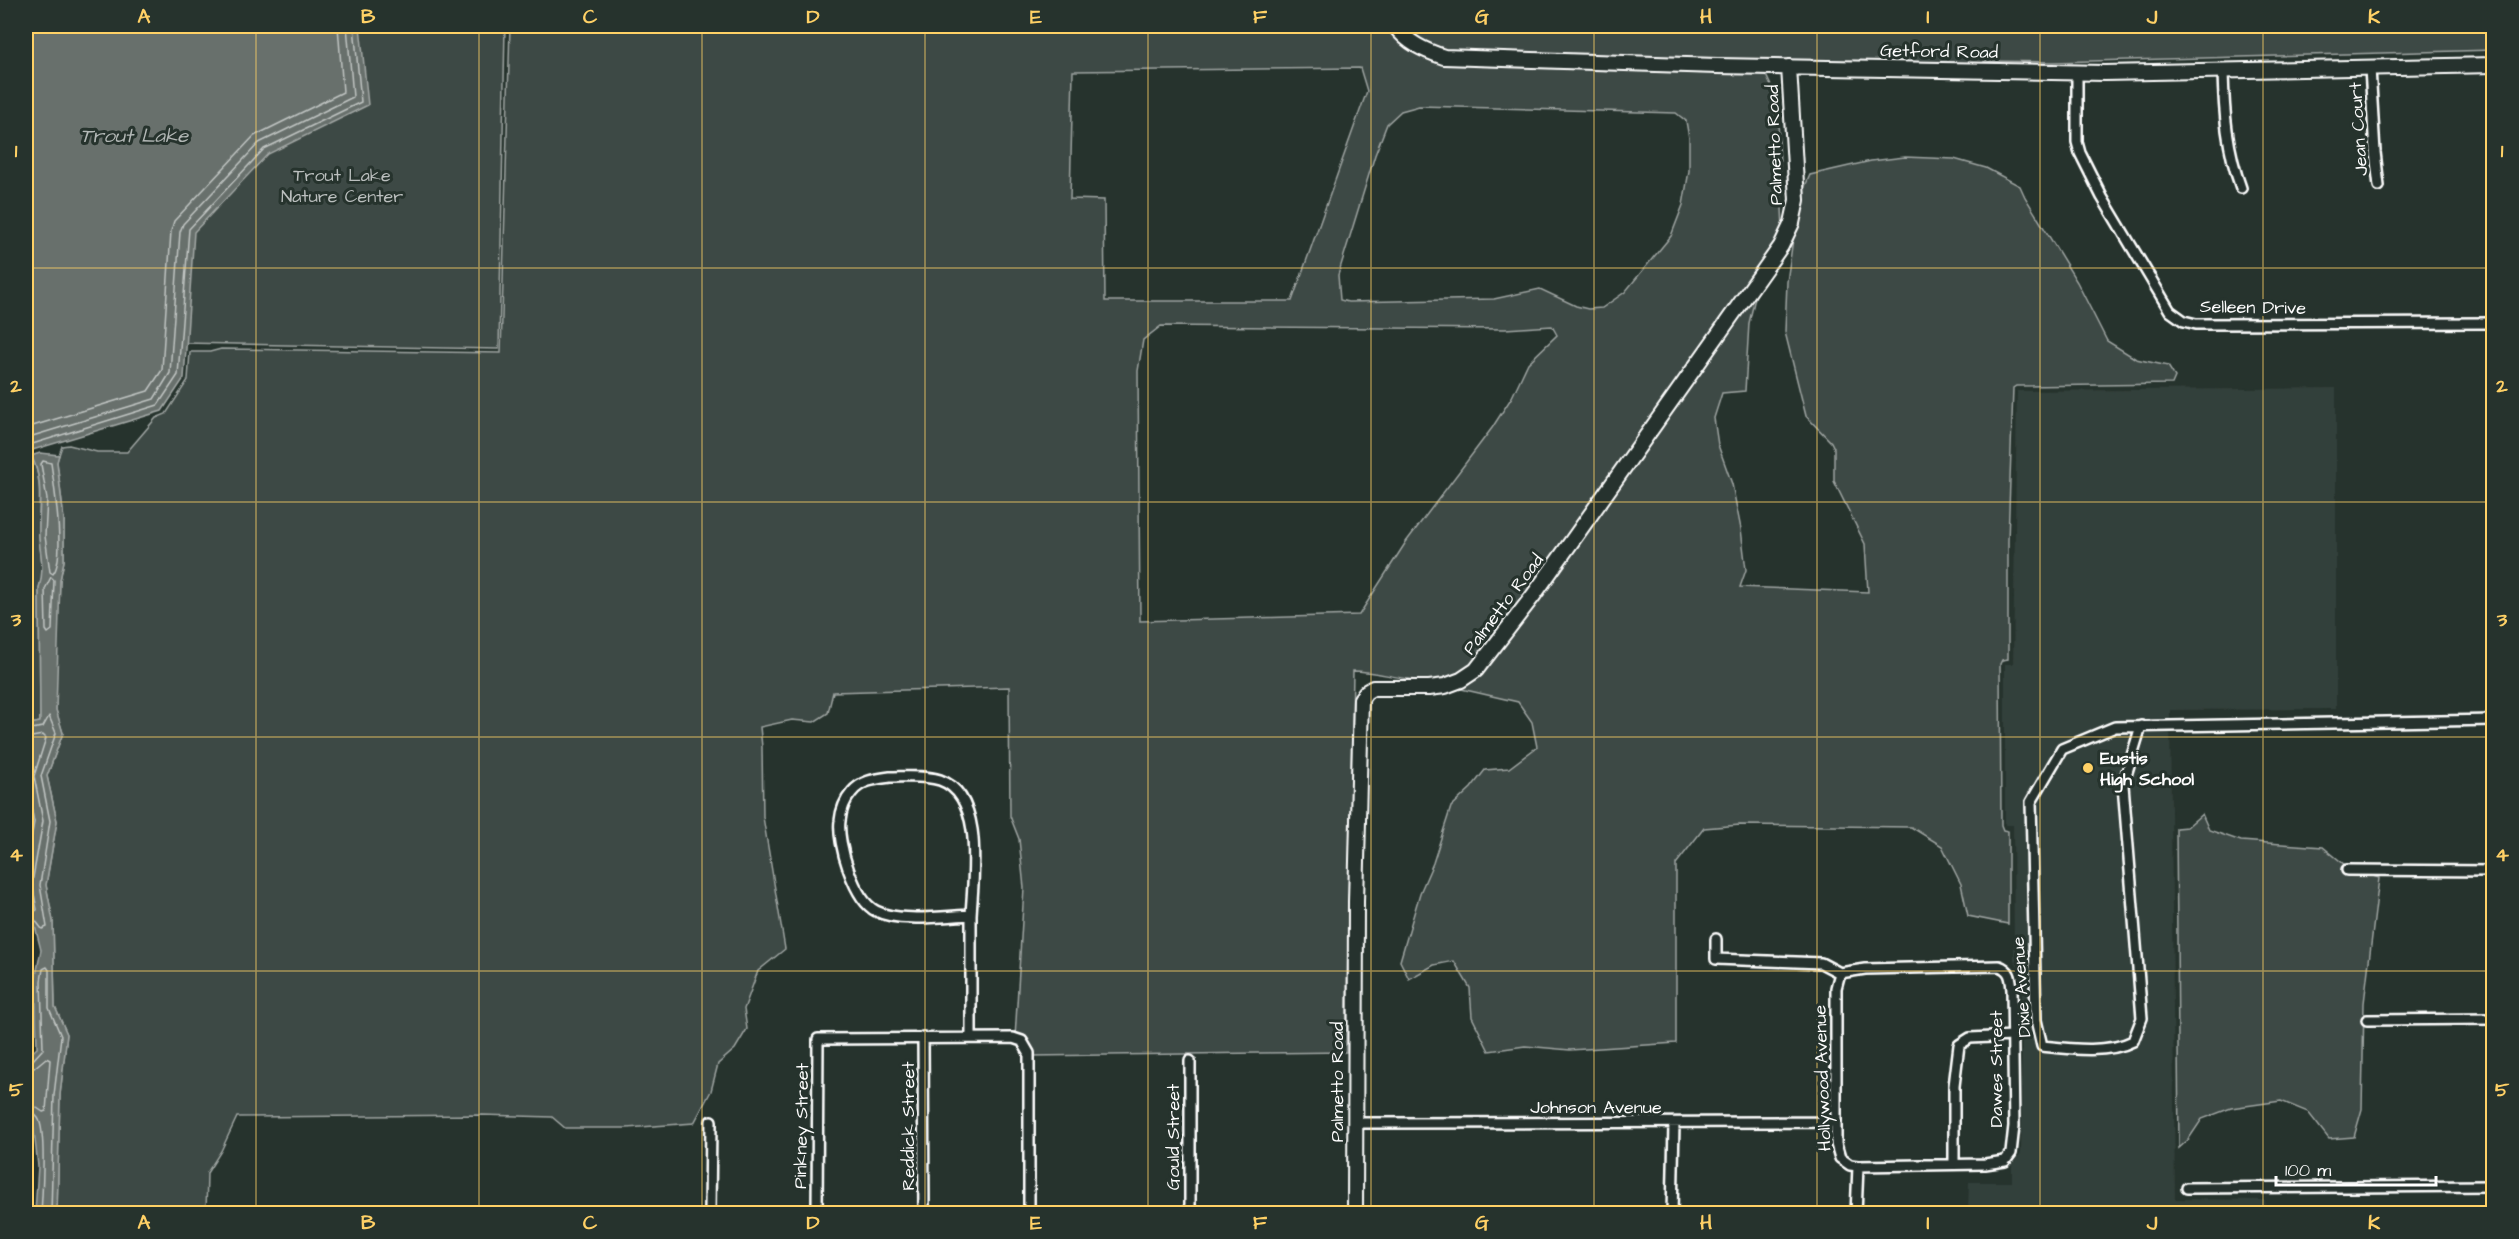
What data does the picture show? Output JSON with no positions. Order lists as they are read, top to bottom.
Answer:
{
  "streets": {
    "street": [
      "Getford Road",
      "Jean Court",
      "Palmetto Road",
      "Selleen Drive",
      "Dixie Avenue",
      "Dawes Street",
      "Hollywood Avenue",
      "Johnson Avenue",
      "Pinkney Street",
      "Reddick Street",
      "Gould Street"
    ]
  },
  "crossings": [
    ["Getford Road", "Jean Court"],
    ["Getford Road", "Palmetto Road"],
    ["Getford Road", "Selleen Drive"],
    ["Palmetto Road", "Johnson Avenue"],
    ["Dawes Street", "Hollywood Avenue"],
    ["Hollywood Avenue", "Johnson Avenue"],
    ["Pinkney Street", "Reddick Street"]
  ],
  "water": ["Trout Lake"],
  "parks": ["Trout Lake Nature Center"],
  "places": ["Eustis High School"],
  "scale_bar": "100 m",
  "grid": {
    "columns": [
      "A",
      "B",
      "C",
      "D",
      "E",
      "F",
      "G",
      "H",
      "I",
      "J",
      "K"
    ],
    "rows": [
      "1",
      "2",
      "3",
      "4",
      "5"
    ]
  }
}
